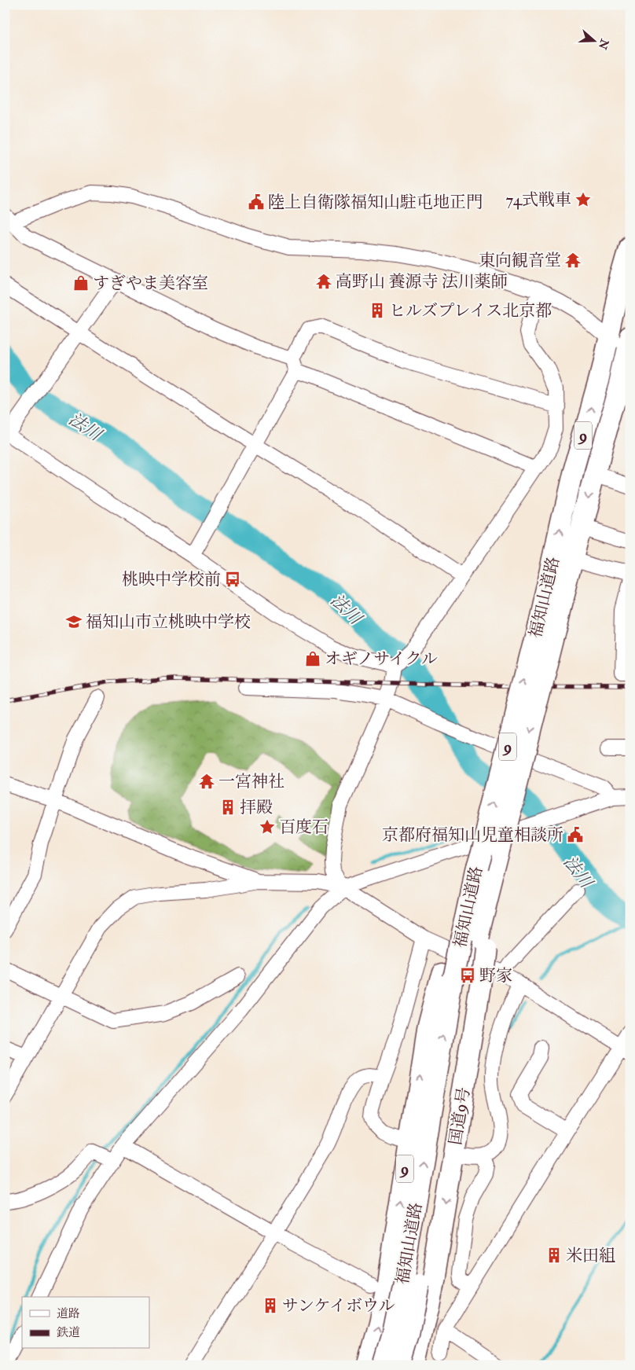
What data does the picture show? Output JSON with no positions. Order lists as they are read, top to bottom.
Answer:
{
  "streets": {
    "highway": ["9", "福知山道路", "国道9号"]
  },
  "crossings": [
    ["福知山道路", "国道9号"]
  ],
  "water": ["法川"],
  "places": {
    "place": ["74式戦車", "百度石"],
    "public building": ["陸上自衛隊福知山駐屯地正門", "京都府福知山児童相談所"],
    "temple": ["東向観音堂", "高野山 養源寺 法川薬師", "一宮神社"],
    "shop": ["すぎやま美容室", "オギノサイクル"],
    "building": [
      "ヒルズプレイス北京都",
      "拝殿",
      "米田組",
      "サンケイボウル"
    ],
    "bus stop": ["桃映中学校前", "野家"],
    "school or university": ["福知山市立桃映中学校"]
  },
  "legend": ["道路", "鉄道"],
  "north": "right"
}
